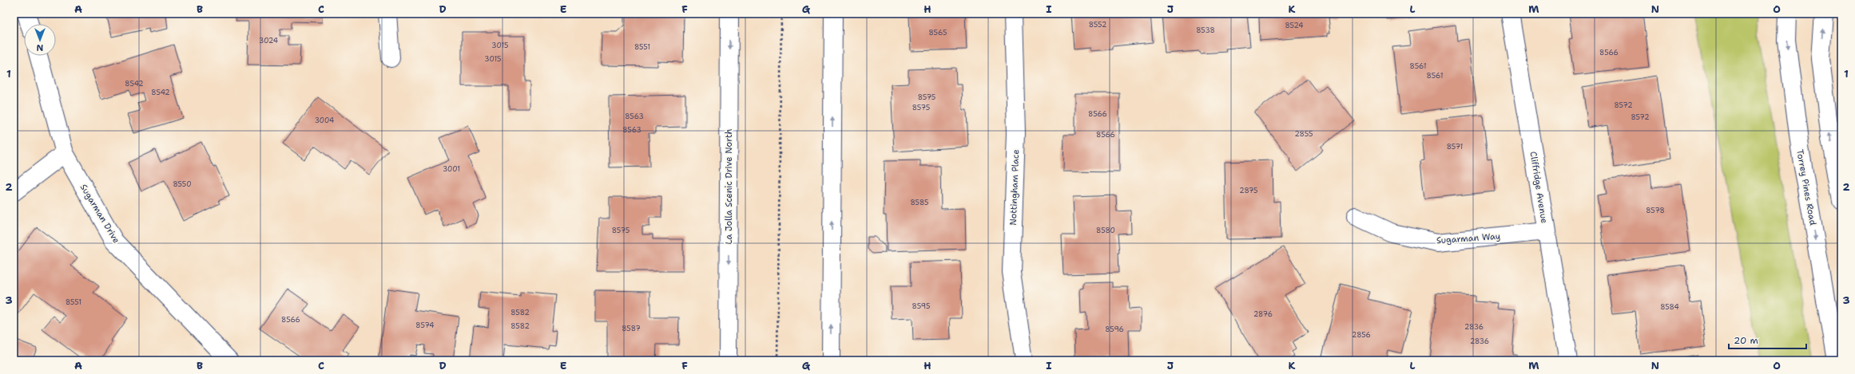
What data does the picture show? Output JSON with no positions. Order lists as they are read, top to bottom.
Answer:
{
  "streets": {
    "street": [
      "La Jolla Scenic Drive North",
      "Nottingham Place",
      "Cliffridge Avenue",
      "Torrey Pines Road",
      "Sugarman Drive",
      "Sugarman Way"
    ]
  },
  "crossings": [
    ["Cliffridge Avenue", "Sugarman Way"]
  ],
  "house_numbers": [
    "8552",
    "8524",
    "8538",
    "8565",
    "3024",
    "3015",
    "8551",
    "8566",
    "3015",
    "8561",
    "8561",
    "8542",
    "8542",
    "8575",
    "8572",
    "8575",
    "8566",
    "8563",
    "8572",
    "3004",
    "8563",
    "2855",
    "8566",
    "8571",
    "3001",
    "8550",
    "2875",
    "8585",
    "8578",
    "8575",
    "8580",
    "8551",
    "8595",
    "8584",
    "8582",
    "2876",
    "8566",
    "8574",
    "8582",
    "2836",
    "8587",
    "8596",
    "2856",
    "2836"
  ],
  "scale_bar": "20 m",
  "north": "bottom",
  "grid": {
    "columns": [
      "A",
      "B",
      "C",
      "D",
      "E",
      "F",
      "G",
      "H",
      "I",
      "J",
      "K",
      "L",
      "M",
      "N",
      "O"
    ],
    "rows": ["1", "2", "3"]
  }
}
